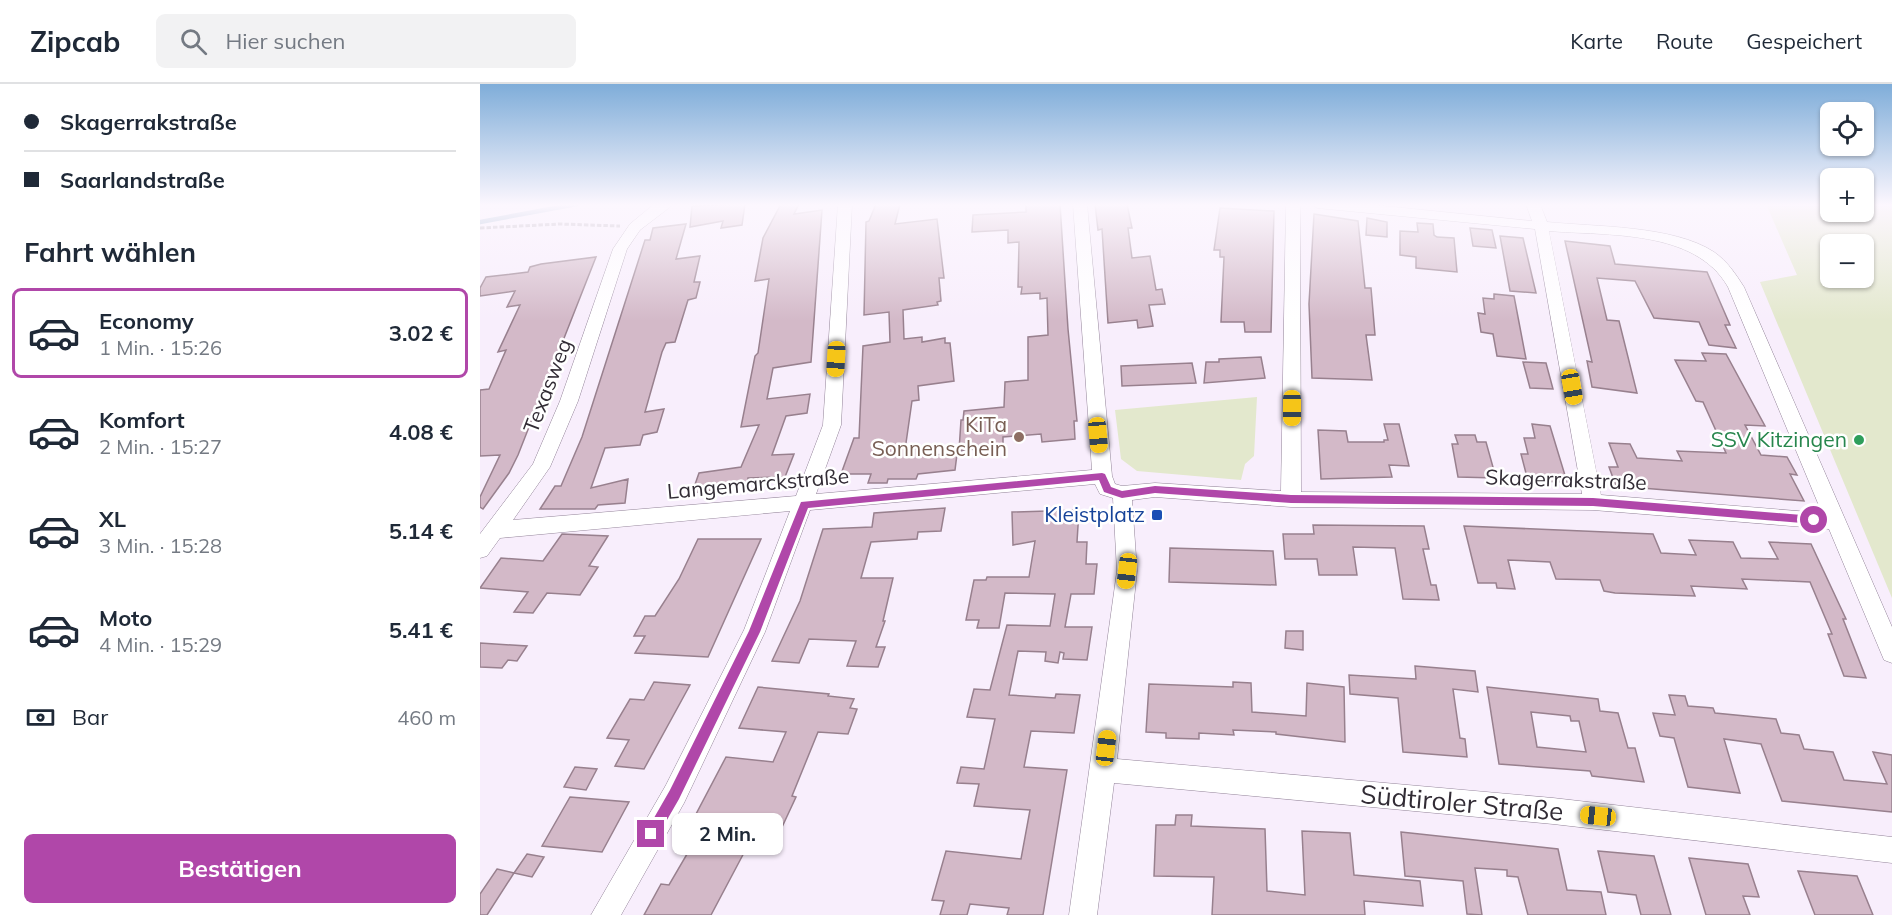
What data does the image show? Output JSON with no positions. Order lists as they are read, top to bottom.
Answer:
{
  "streets": {
    "street": [
      "Texasweg",
      "Skagerrakstraße",
      "Langemarckstraße",
      "Südtiroler Straße"
    ]
  },
  "crossings": [
    ["Texasweg", "Langemarckstraße"]
  ],
  "places": {
    "other": ["KiTa Sonnenschein", "SSV Kitzingen"],
    "transit": ["Kleistplatz"]
  },
  "page": {
    "header": "Zipcab",
    "search": "Hier suchen",
    "nav": ["Karte", "Route", "Gespeichert"],
    "banner": ["Skagerrakstraße", "Saarlandstraße"],
    "map_buttons": ["+", "−"],
    "heading": "Fahrt wählen",
    "list": [
      {
        "name": "Economy",
        "note": "1 Min. · 15:26",
        "value": "3.02 €"
      },
      {
        "name": "Komfort",
        "note": "2 Min. · 15:27",
        "value": "4.08 €"
      },
      {
        "name": "XL",
        "note": "3 Min. · 15:28",
        "value": "5.14 €"
      },
      {
        "name": "Moto",
        "note": "4 Min. · 15:29",
        "value": "5.41 €"
      }
    ],
    "pay": ["Bar", "460 m"],
    "bubble": "2 Min.",
    "buttons": "Bestätigen"
  }
}
